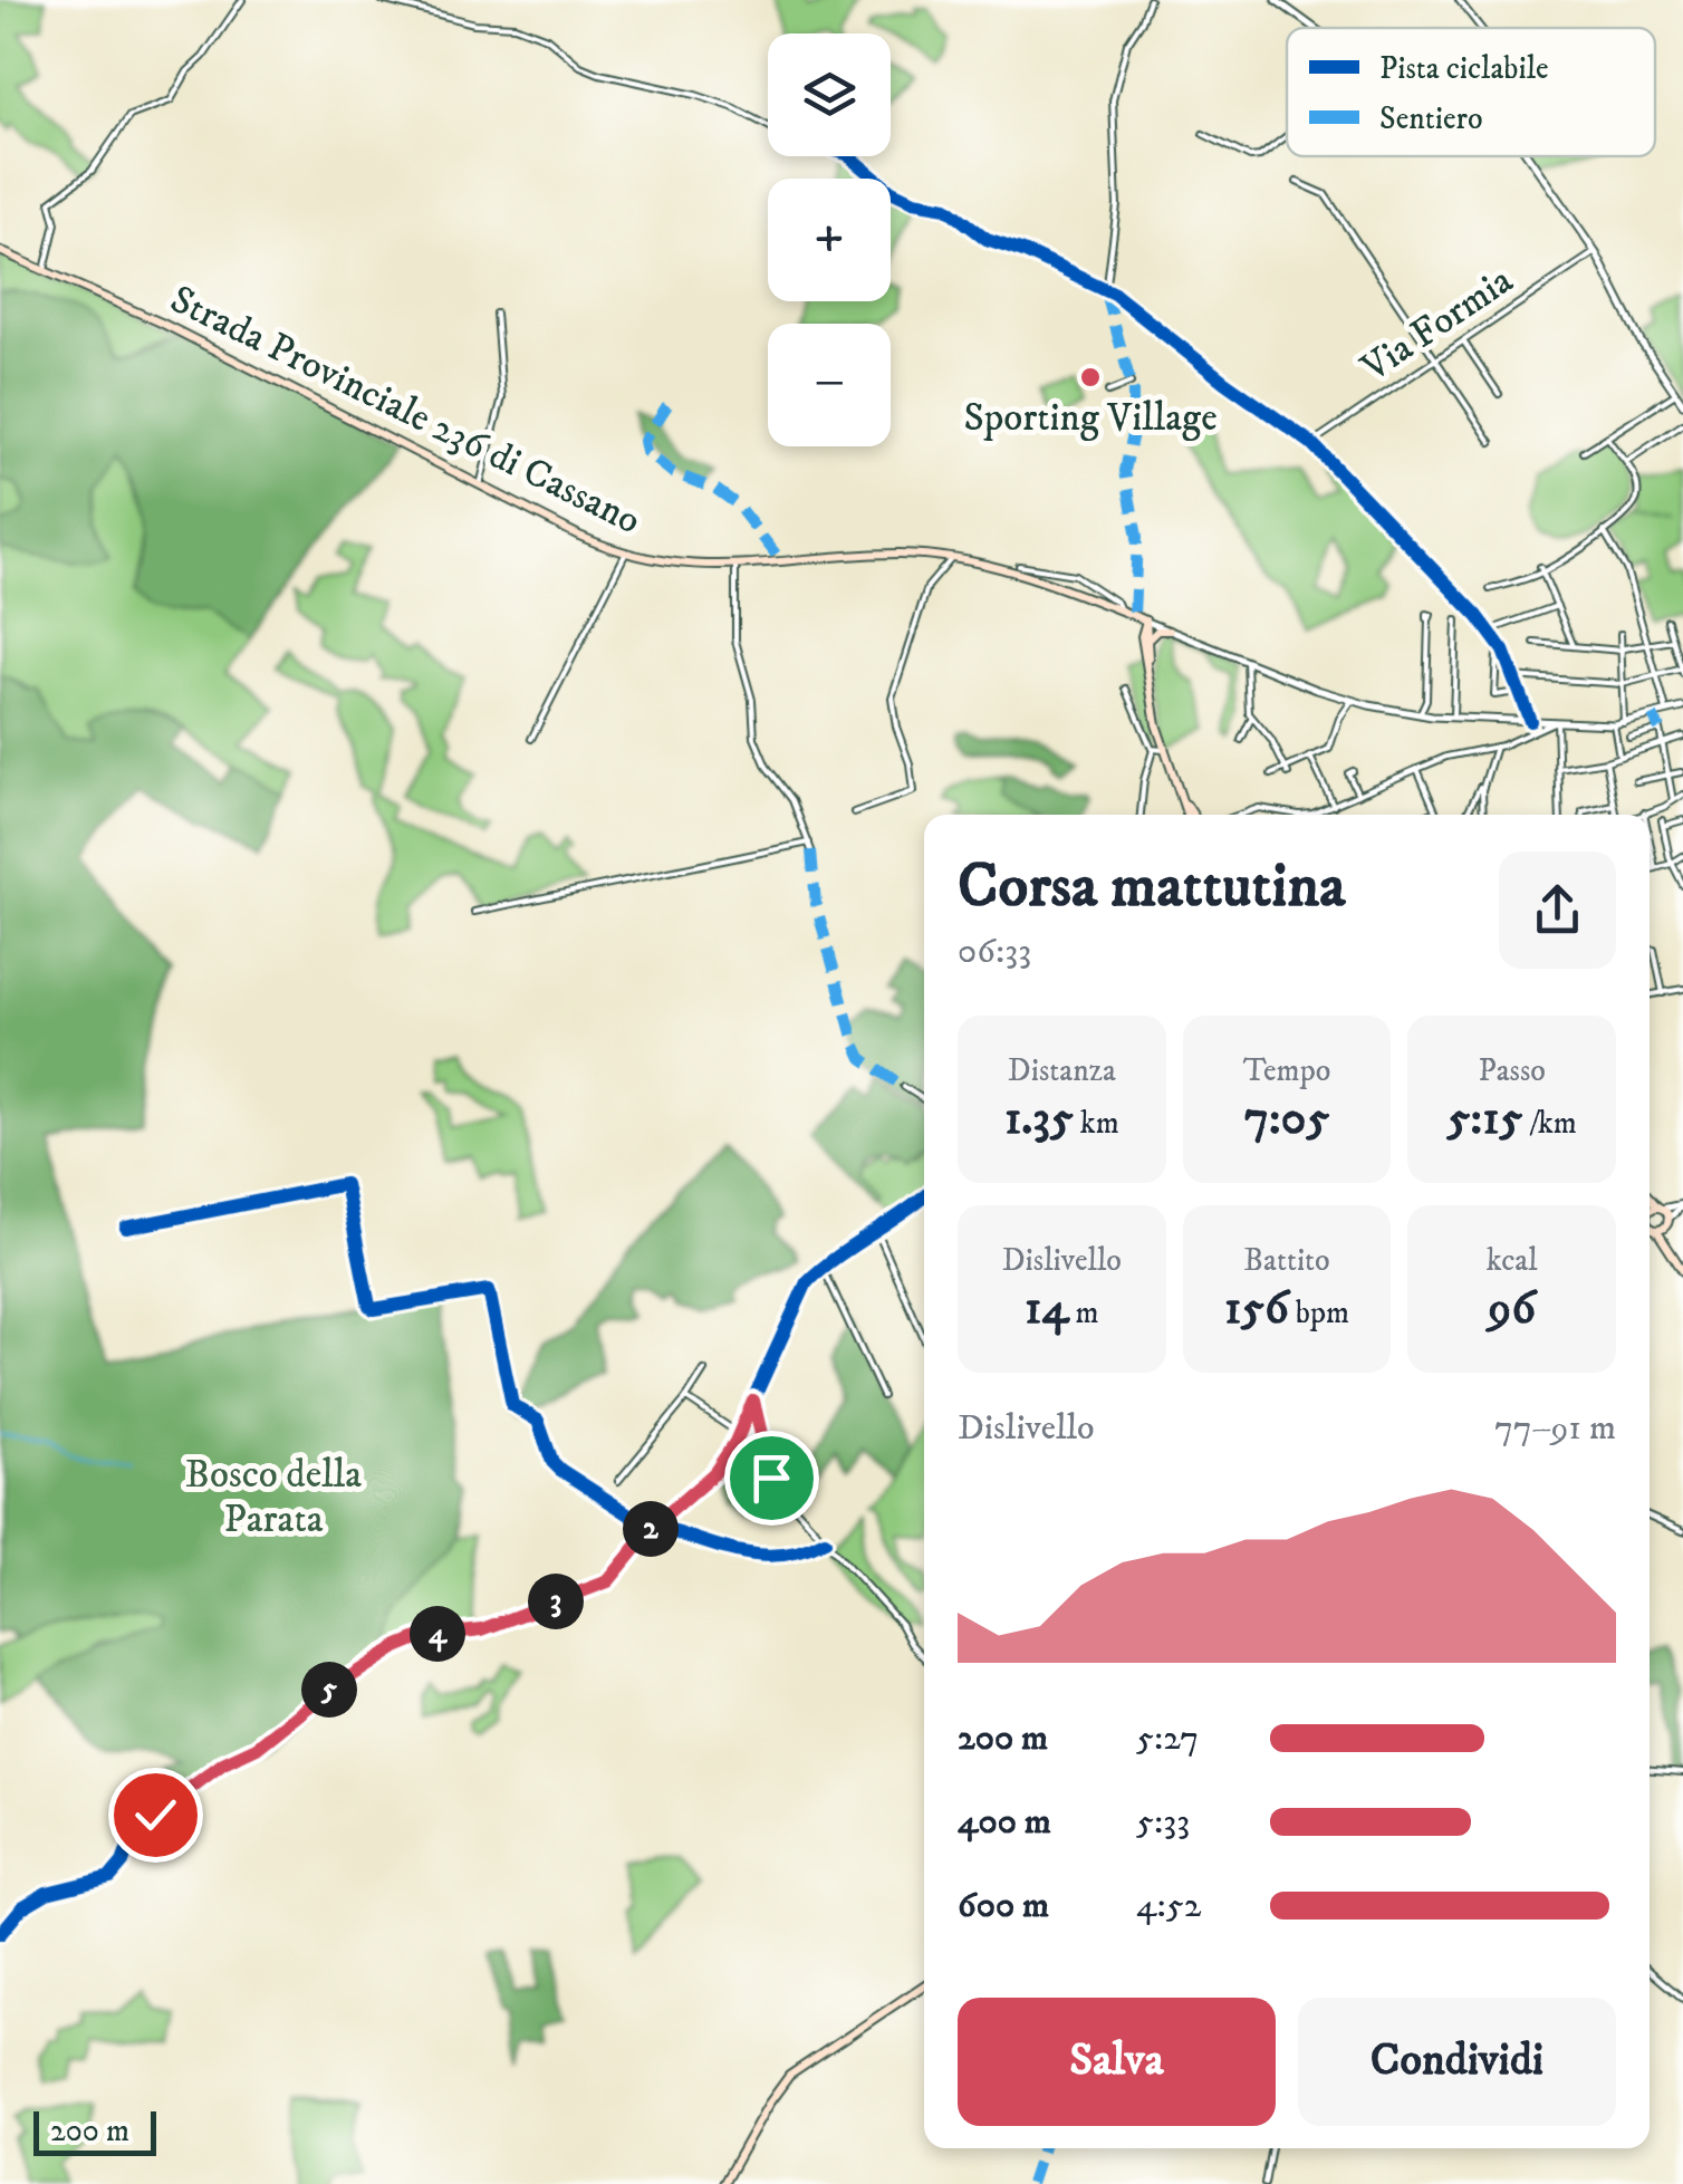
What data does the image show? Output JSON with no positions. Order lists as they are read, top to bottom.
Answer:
{
  "streets": {
    "main road": ["Strada Provinciale 236 di Cassano"],
    "street": ["Via Formia"]
  },
  "parks": ["Bosco della Parata"],
  "places": ["Sporting Village"],
  "legend": ["Pista ciclabile", "Sentiero"],
  "scale_bar": "200 m",
  "page": {
    "map_buttons": ["+", "−"],
    "heading": ["Corsa mattutina", "06:33"],
    "stats": [
      ["Distanza", "1.35 km"],
      ["Tempo", "7:05"],
      ["Passo", "5:15 /km"],
      ["Dislivello", "14 m"],
      ["Battito", "156 bpm"],
      ["kcal", "96"]
    ],
    "chart": ["Dislivello", "77–91 m"],
    "pins": [
      "2",
      "3",
      "4",
      "5"
    ],
    "list": [
      {
        "name": "200 m",
        "note": "5:27"
      },
      {
        "name": "400 m",
        "note": "5:33"
      },
      {
        "name": "600 m",
        "note": "4:52"
      }
    ],
    "buttons": ["Salva", "Condividi"],
    "scale": "200 m"
  }
}
